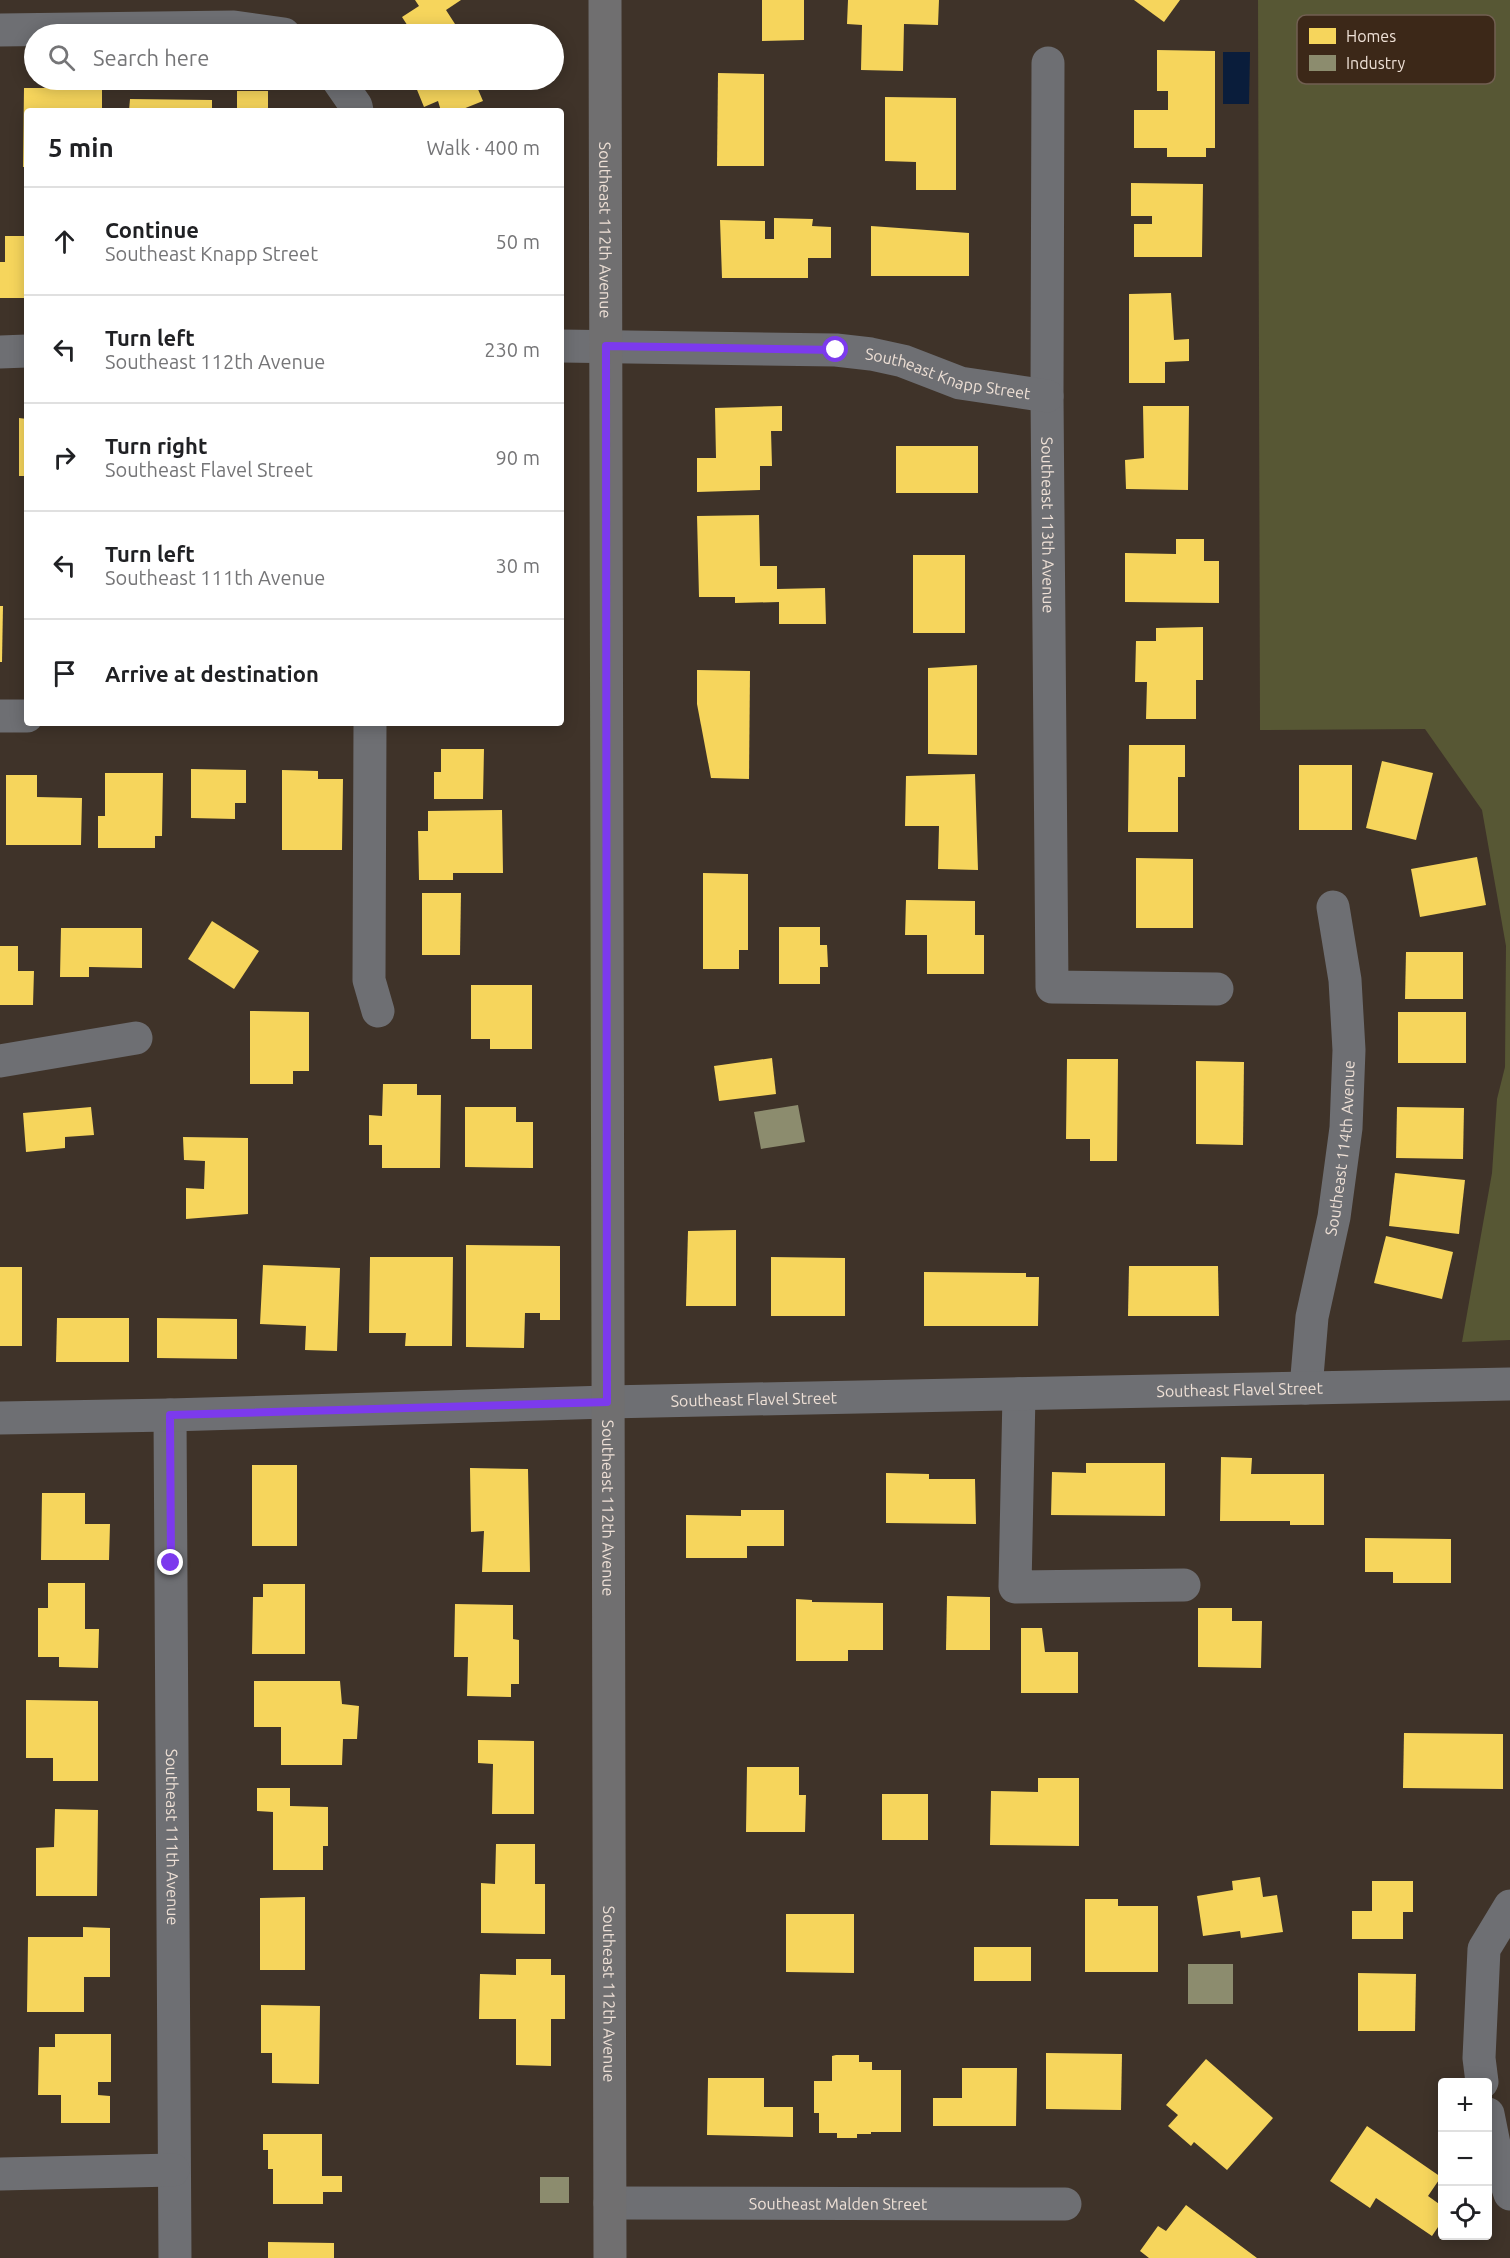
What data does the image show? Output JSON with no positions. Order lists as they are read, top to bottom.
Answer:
{
  "streets": {
    "main road": ["Southeast 112th Avenue"],
    "street": [
      "Southeast Knapp Street",
      "Southeast 113th Avenue",
      "Southeast 114th Avenue",
      "Southeast Flavel Street",
      "Southeast 111th Avenue",
      "Southeast Malden Street"
    ]
  },
  "crossings": [
    ["Southeast 112th Avenue", "Southeast Knapp Street"],
    ["Southeast 112th Avenue", "Southeast Flavel Street"],
    ["Southeast 112th Avenue", "Southeast Malden Street"],
    ["Southeast Knapp Street", "Southeast 113th Avenue"],
    ["Southeast 114th Avenue", "Southeast Flavel Street"],
    ["Southeast Flavel Street", "Southeast 111th Avenue"]
  ],
  "legend": ["Homes", "Industry"],
  "page": {
    "search": "Search here",
    "heading": ["5 min", "Walk · 400 m"],
    "list": [
      ["Continue", "Southeast Knapp Street", "50 m"],
      ["Turn left", "Southeast 112th Avenue", "230 m"],
      ["Turn right", "Southeast Flavel Street", "90 m"],
      ["Turn left", "Southeast 111th Avenue", "30 m"],
      "Arrive at destination"
    ],
    "map_buttons": ["+", "−"]
  }
}
